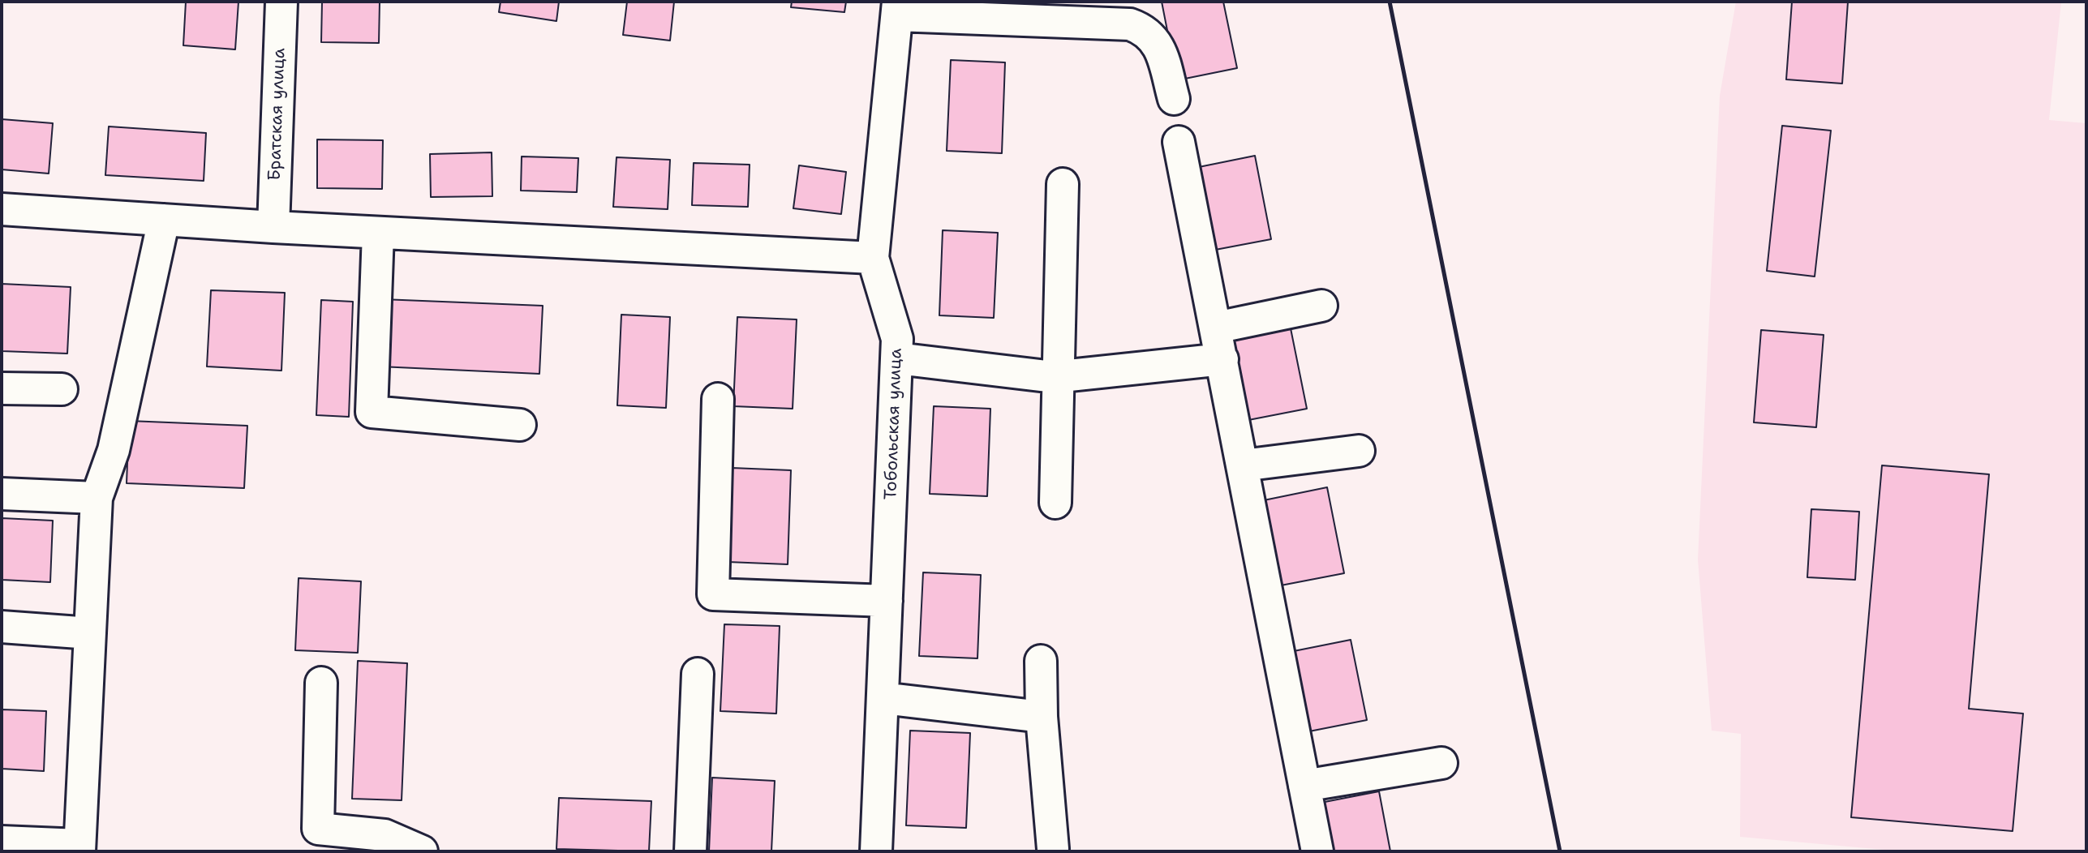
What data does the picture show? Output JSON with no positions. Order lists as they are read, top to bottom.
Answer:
{
  "streets": {
    "street": ["Братская улица", "Тобольская улица"]
  }
}
